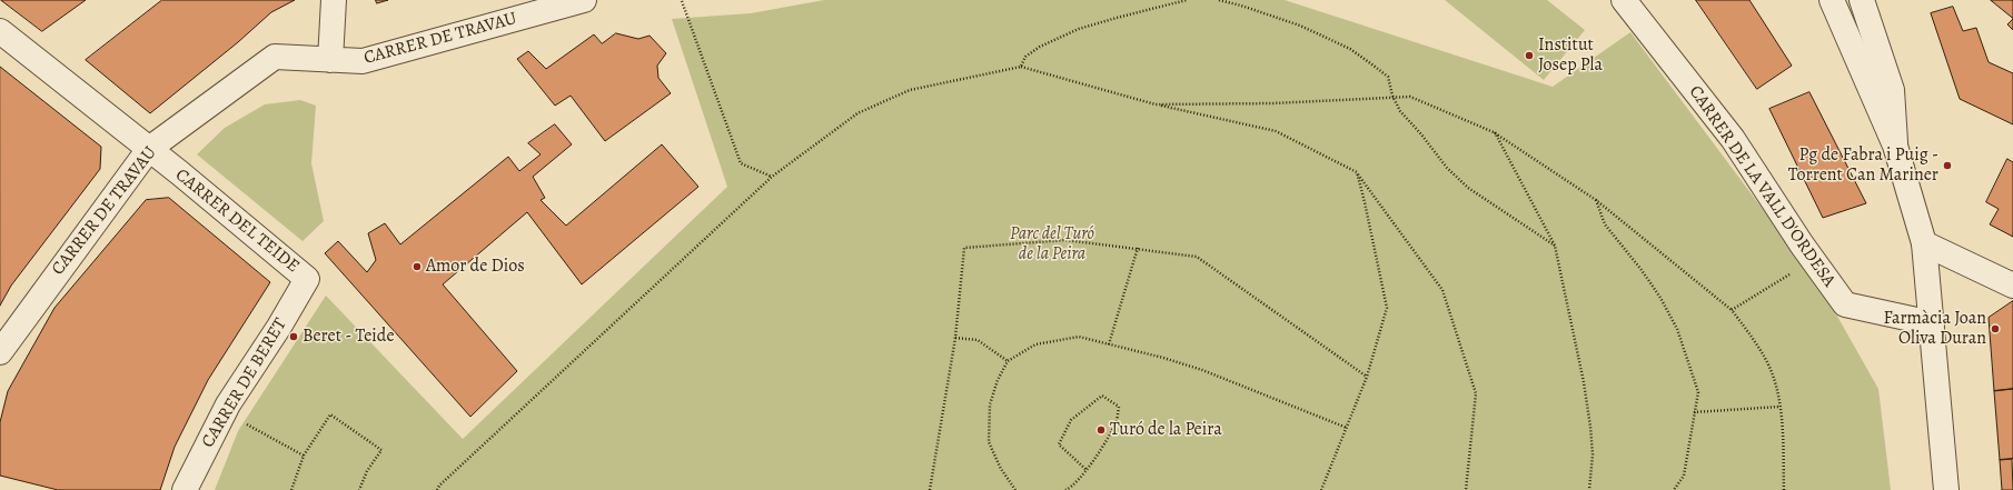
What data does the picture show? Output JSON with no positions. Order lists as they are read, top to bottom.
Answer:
{
  "streets": {
    "street": [
      "CARRER DE TRAVAU",
      "CARRER DE LA VALL D'ORDESA",
      "CARRER DEL TEIDE",
      "CARRER DE BERET"
    ]
  },
  "crossings": [
    ["CARRER DE TRAVAU", "CARRER DEL TEIDE"],
    ["CARRER DEL TEIDE", "CARRER DE BERET"]
  ],
  "parks": ["Parc del Turó de la Peira"],
  "places": [
    "Institut Josep Pla",
    "Pg de Fabra i Puig - Torrent Can Mariner",
    "Amor de Dios",
    "Farmàcia Joan Oliva Duran",
    "Beret - Teide",
    "Turó de la Peira"
  ]
}
